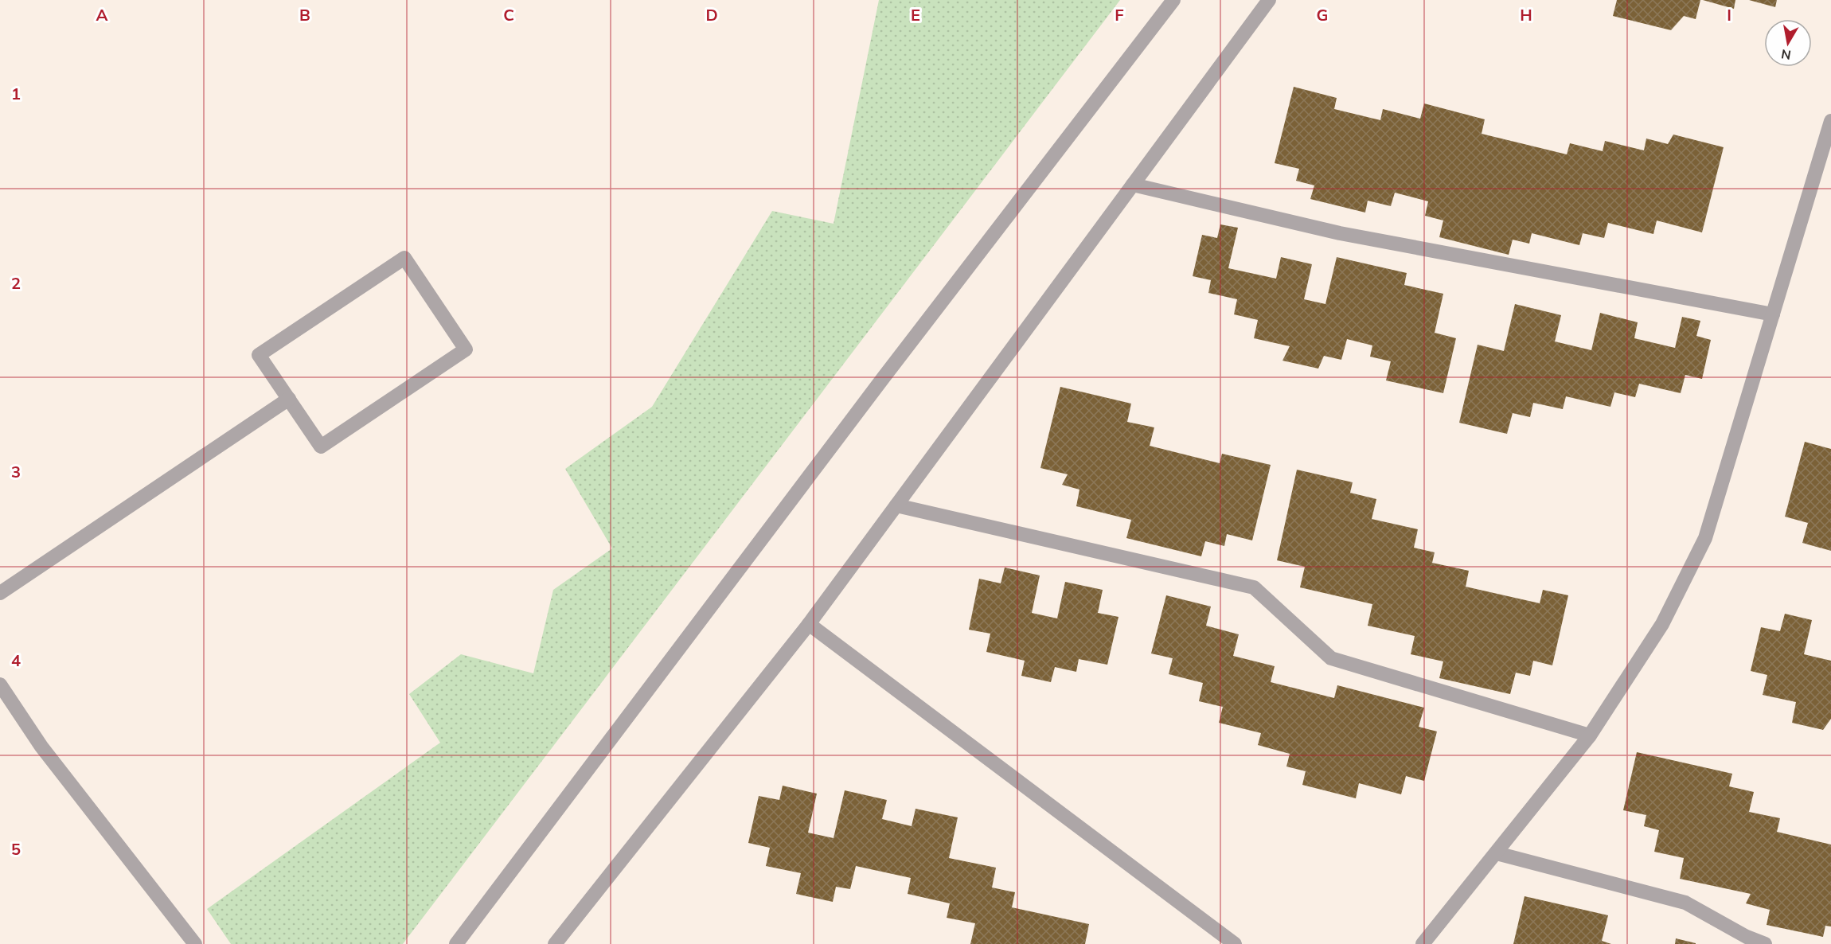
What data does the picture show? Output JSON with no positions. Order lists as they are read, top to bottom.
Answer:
{
  "north": "bottom",
  "grid": {
    "columns": [
      "A",
      "B",
      "C",
      "D",
      "E",
      "F",
      "G",
      "H",
      "I"
    ],
    "rows": [
      "1",
      "2",
      "3",
      "4",
      "5"
    ]
  }
}
